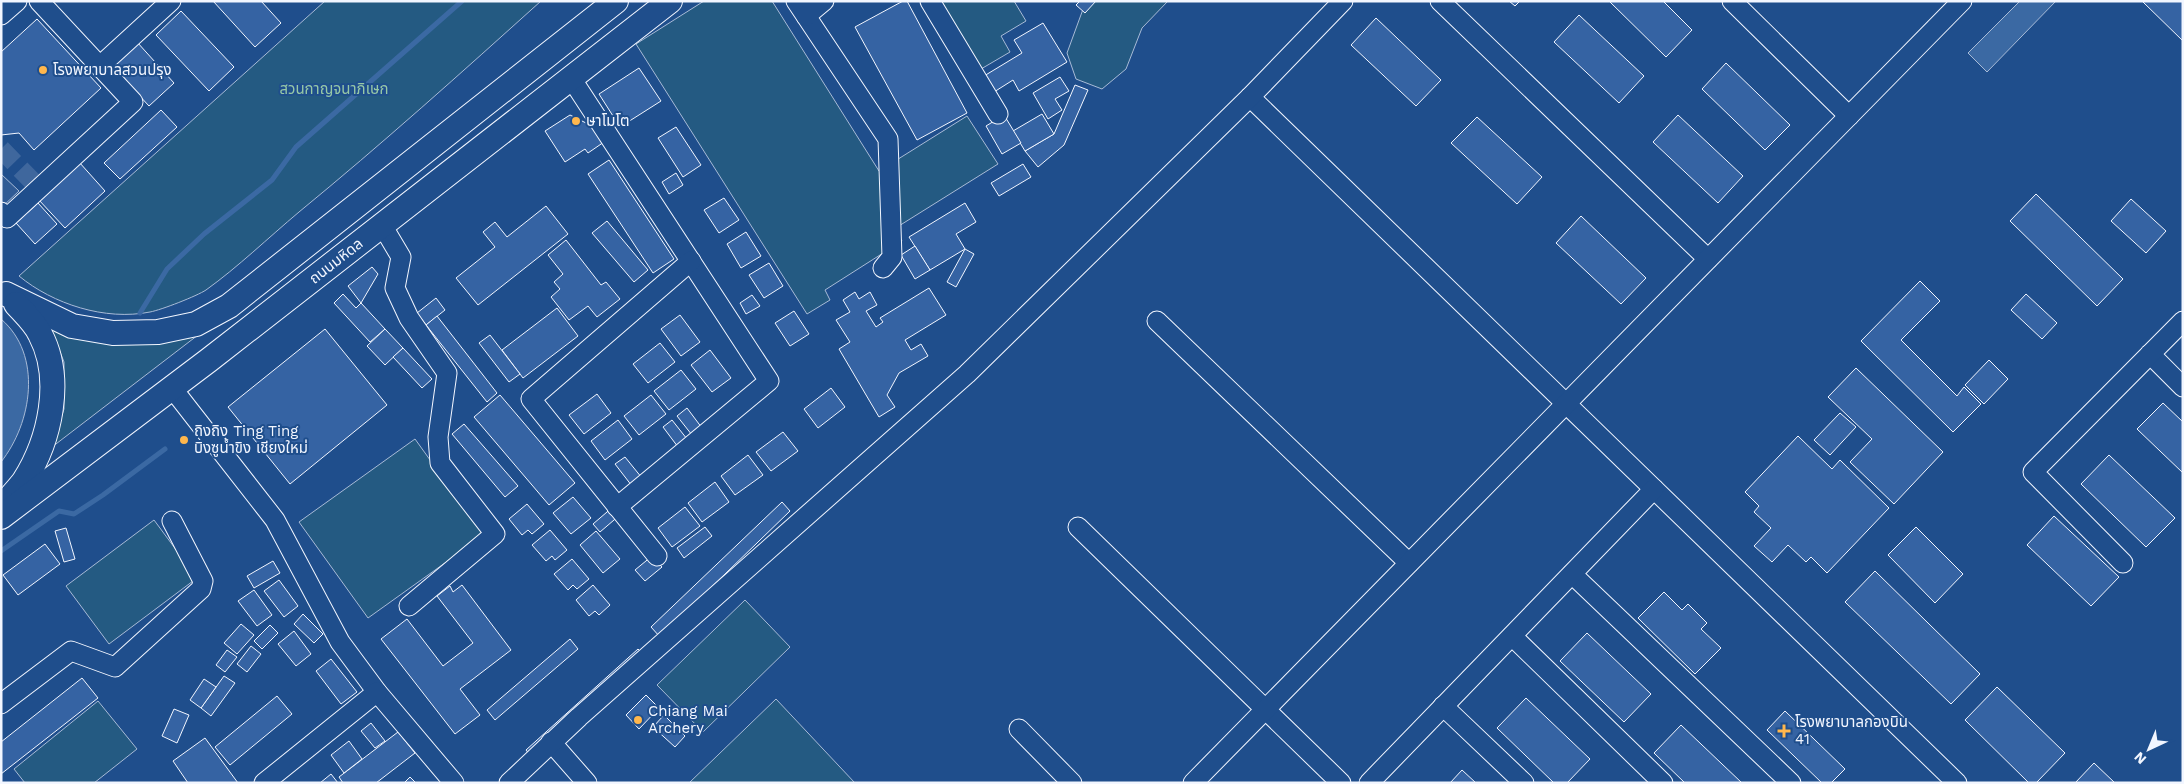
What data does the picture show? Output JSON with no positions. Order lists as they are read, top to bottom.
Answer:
{
  "streets": {
    "main road": ["ถนนมหิดล"]
  },
  "parks": ["สวนกาญจนาภิเษก"],
  "places": {
    "other": [
      "โรงพยาบาลสวนปรุง",
      "ษาโมโต",
      "ถิงถิง Ting Ting บิงซูน้ำขิง เชียงใหม่",
      "Chiang Mai Archery"
    ],
    "health": ["โรงพยาบาลกองบิน 41"]
  },
  "north": "bottom left"
}
